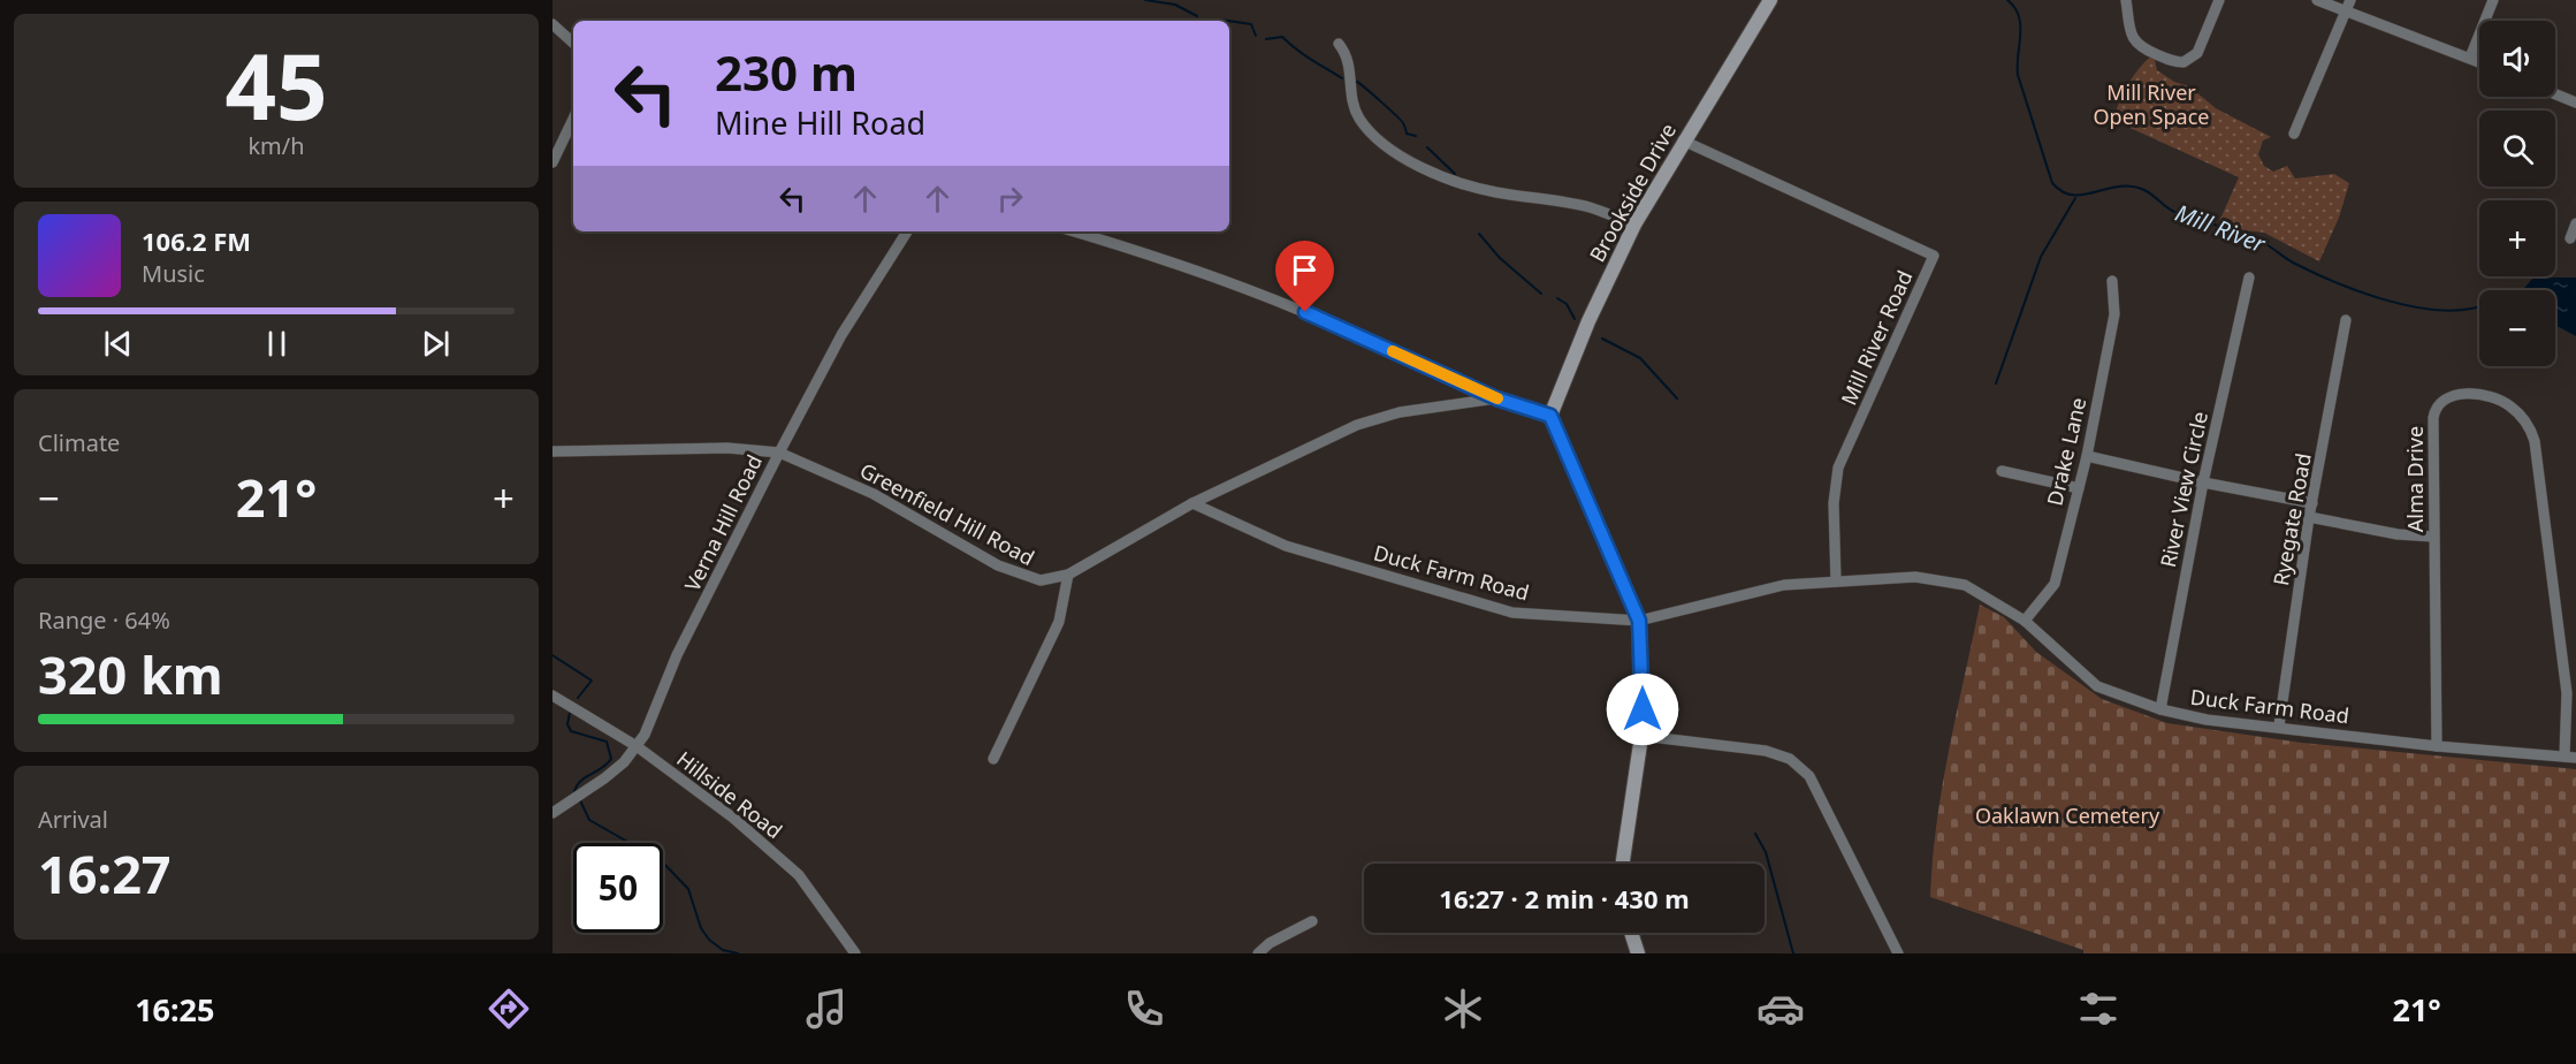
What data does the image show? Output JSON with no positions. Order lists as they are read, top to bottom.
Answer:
{
  "streets": {
    "main road": ["Brookside Drive"],
    "street": [
      "Mill River Road",
      "Drake Lane",
      "Alma Drive",
      "River View Circle",
      "Greenfield Hill Road",
      "Ryegate Road",
      "Verna Hill Road",
      "Duck Farm Road",
      "Hillside Road"
    ]
  },
  "crossings": [
    ["Brookside Drive", "Mill River Road"],
    ["Mill River Road", "Duck Farm Road"],
    ["Drake Lane", "Duck Farm Road"],
    ["Alma Drive", "Duck Farm Road"],
    ["River View Circle", "Duck Farm Road"],
    ["Greenfield Hill Road", "Verna Hill Road"],
    ["Greenfield Hill Road", "Duck Farm Road"],
    ["Ryegate Road", "Duck Farm Road"],
    ["Verna Hill Road", "Hillside Road"]
  ],
  "water": ["Mill River"],
  "parks": ["Mill River Open Space", "Oaklawn Cemetery"],
  "page": {
    "tile": [
      ["45", "km/h"],
      "Climate",
      ["Range · 64%", "320 km"],
      ["Arrival", "16:27"]
    ],
    "map_buttons": ["+", "−"],
    "turn": ["230 m", "Mine Hill Road"],
    "song": ["106.2 FM", "Music"],
    "heat": ["−", "21°", "+"],
    "limit": "50",
    "trip": "16:27 · 2 min · 430 m",
    "tabs": ["16:25", "21°"]
  }
}
